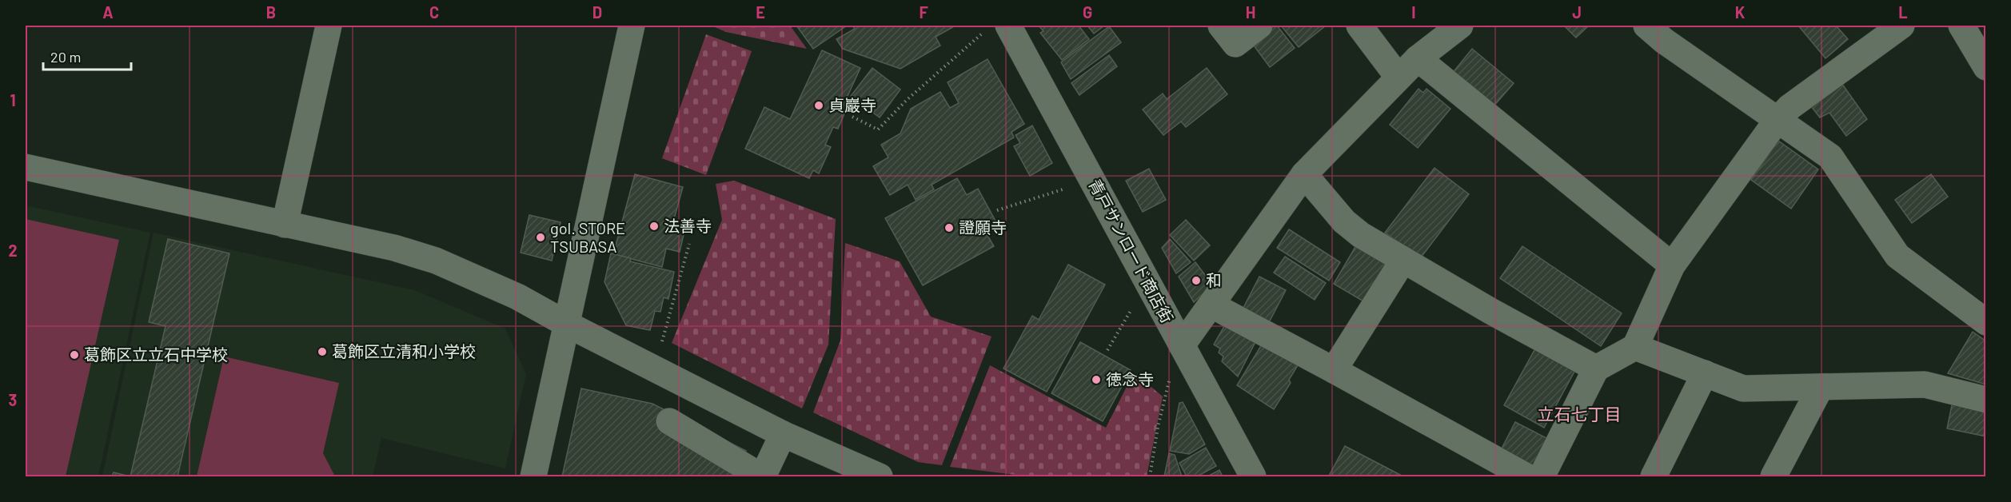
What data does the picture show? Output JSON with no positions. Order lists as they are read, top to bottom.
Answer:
{
  "streets": {
    "street": ["青戸サンロード商店街"]
  },
  "districts": ["立石七丁目"],
  "places": [
    "貞巖寺",
    "法善寺",
    "證願寺",
    "gol. STORE TSUBASA",
    "和",
    "葛飾区立清和小学校",
    "葛飾区立立石中学校",
    "徳念寺"
  ],
  "scale_bar": "20 m",
  "grid": {
    "columns": [
      "A",
      "B",
      "C",
      "D",
      "E",
      "F",
      "G",
      "H",
      "I",
      "J",
      "K",
      "L"
    ],
    "rows": ["1", "2", "3"]
  }
}
